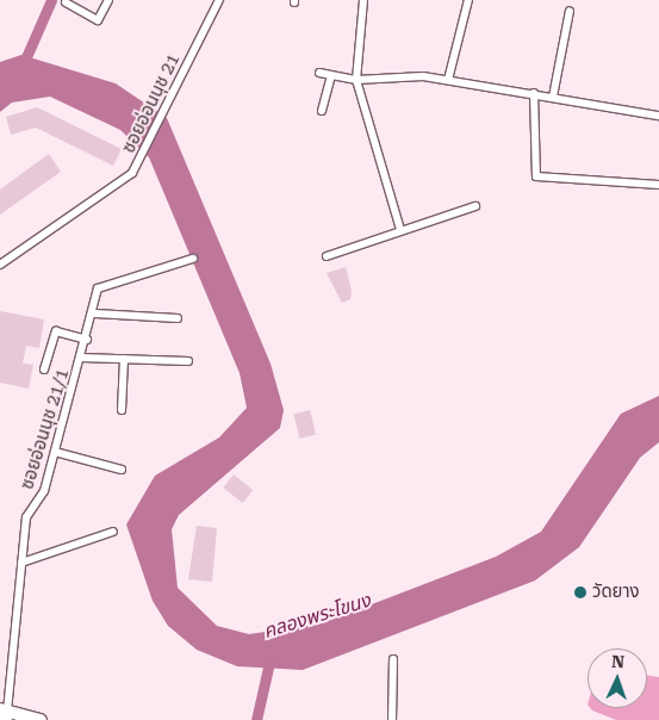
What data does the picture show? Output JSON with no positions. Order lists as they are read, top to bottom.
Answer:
{
  "streets": {
    "street": ["ซอยอ่อนนุช 21", "ซอยอ่อนนุช 21/1"]
  },
  "water": ["คลองพระโขนง"],
  "places": ["วัดยาง"],
  "north": "top"
}
